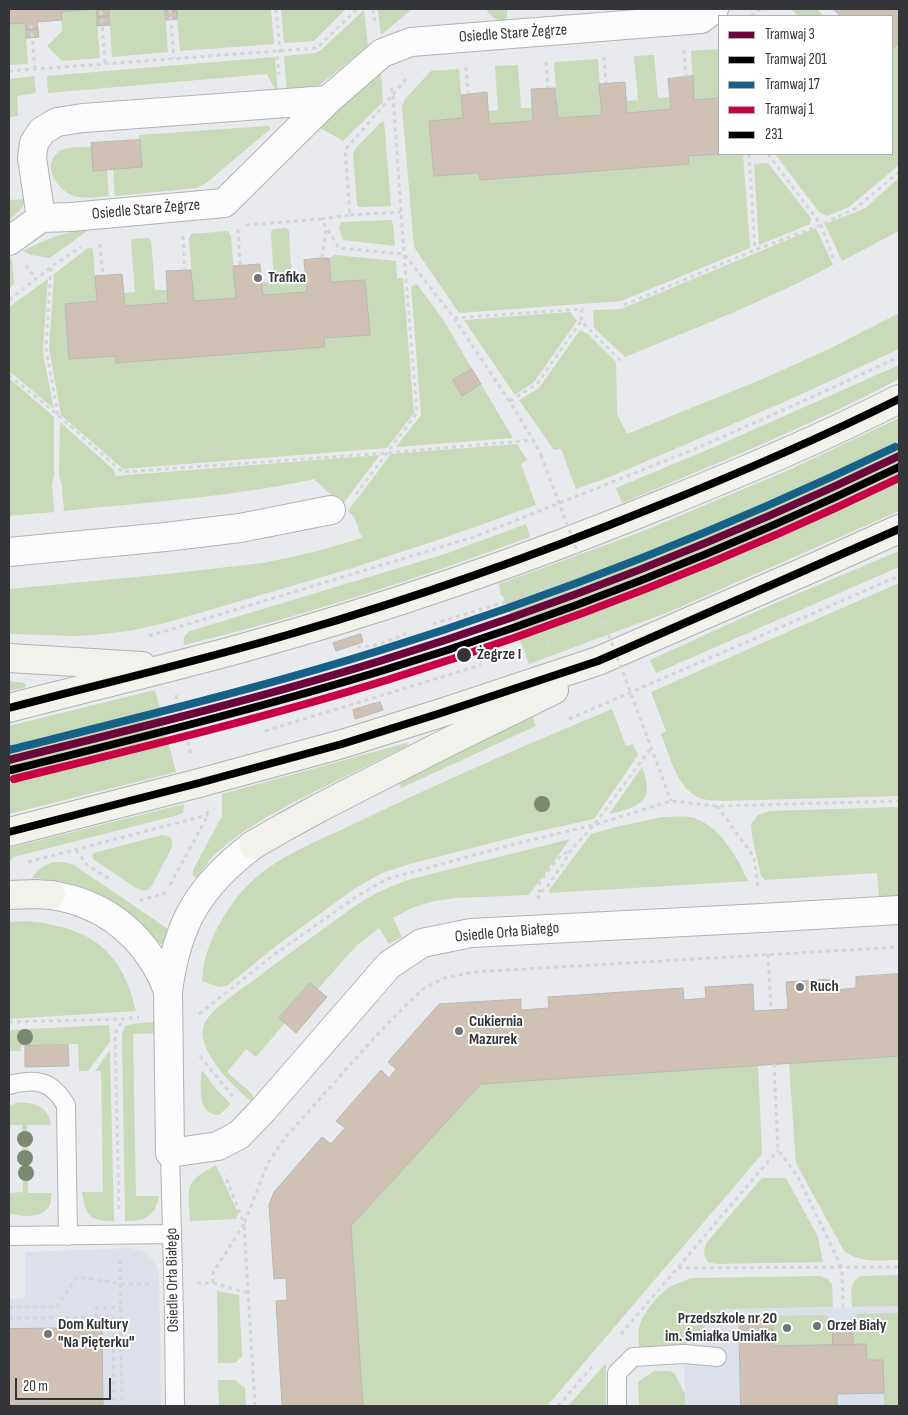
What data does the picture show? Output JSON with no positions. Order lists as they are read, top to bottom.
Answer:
{
  "streets": {
    "street": ["Osiedle Stare Żegrze", "Osiedle Orła Białego"]
  },
  "places": [
    "Trafika",
    "Żegrze I",
    "Ruch",
    "Cukiernia Mazurek",
    "Orzeł Biały",
    "Przedszkole nr 20 im. Śmiałka Umiałka",
    "Dom Kultury \"Na Pięterku\""
  ],
  "lines": [
    "transit line 231",
    "tram line 17",
    "tram line 3",
    "tram line 201",
    "tram line 1"
  ],
  "legend": [
    "Tramwaj 3",
    "Tramwaj 201",
    "Tramwaj 17",
    "Tramwaj 1",
    "231"
  ],
  "scale_bar": "20 m"
}
